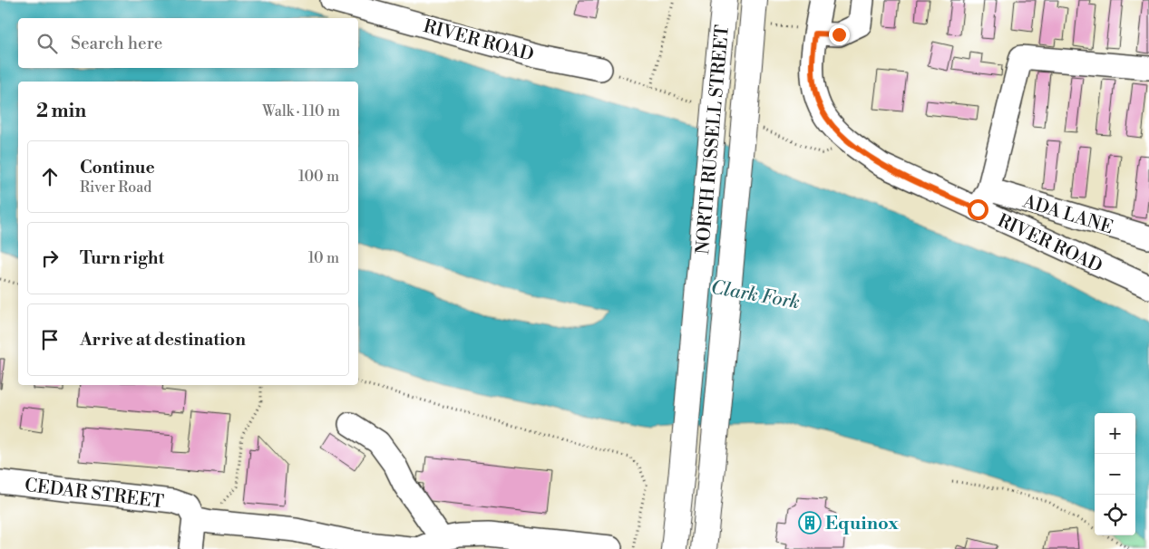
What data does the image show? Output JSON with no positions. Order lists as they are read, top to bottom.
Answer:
{
  "streets": {
    "main road": ["NORTH RUSSELL STREET"],
    "street": ["RIVER ROAD", "ADA LANE", "CEDAR STREET"]
  },
  "water": ["Clark Fork"],
  "places": {
    "building": ["Equinox"]
  },
  "page": {
    "search": "Search here",
    "heading": ["2 min", "Walk · 110 m"],
    "list": [
      ["Continue", "River Road", "100 m"],
      ["Turn right", "10 m"],
      "Arrive at destination"
    ],
    "map_buttons": ["+", "−"]
  }
}
